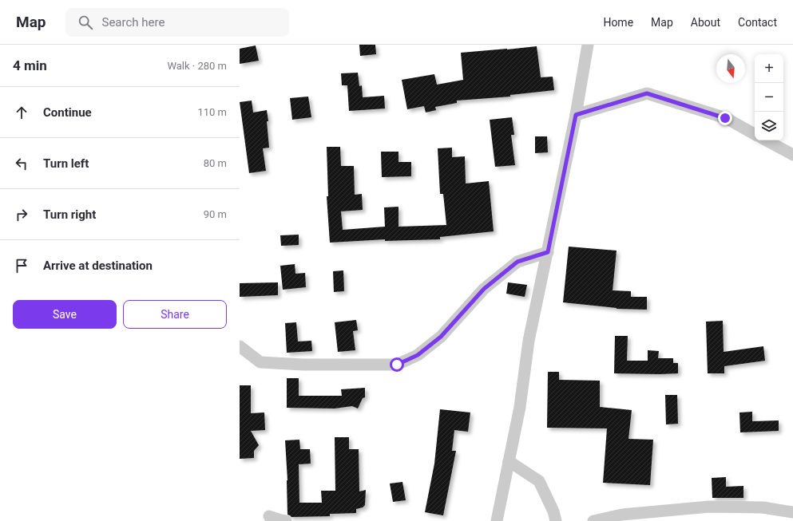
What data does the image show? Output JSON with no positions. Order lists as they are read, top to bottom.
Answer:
{
  "north": "bottom",
  "page": {
    "header": "Map",
    "search": "Search here",
    "nav": [
      "Home",
      "Map",
      "About",
      "Contact"
    ],
    "heading": ["4 min", "Walk · 280 m"],
    "map_buttons": ["+", "−"],
    "list": [
      ["Continue", "110 m"],
      ["Turn left", "80 m"],
      ["Turn right", "90 m"],
      "Arrive at destination"
    ],
    "buttons": ["Save", "Share"]
  }
}
